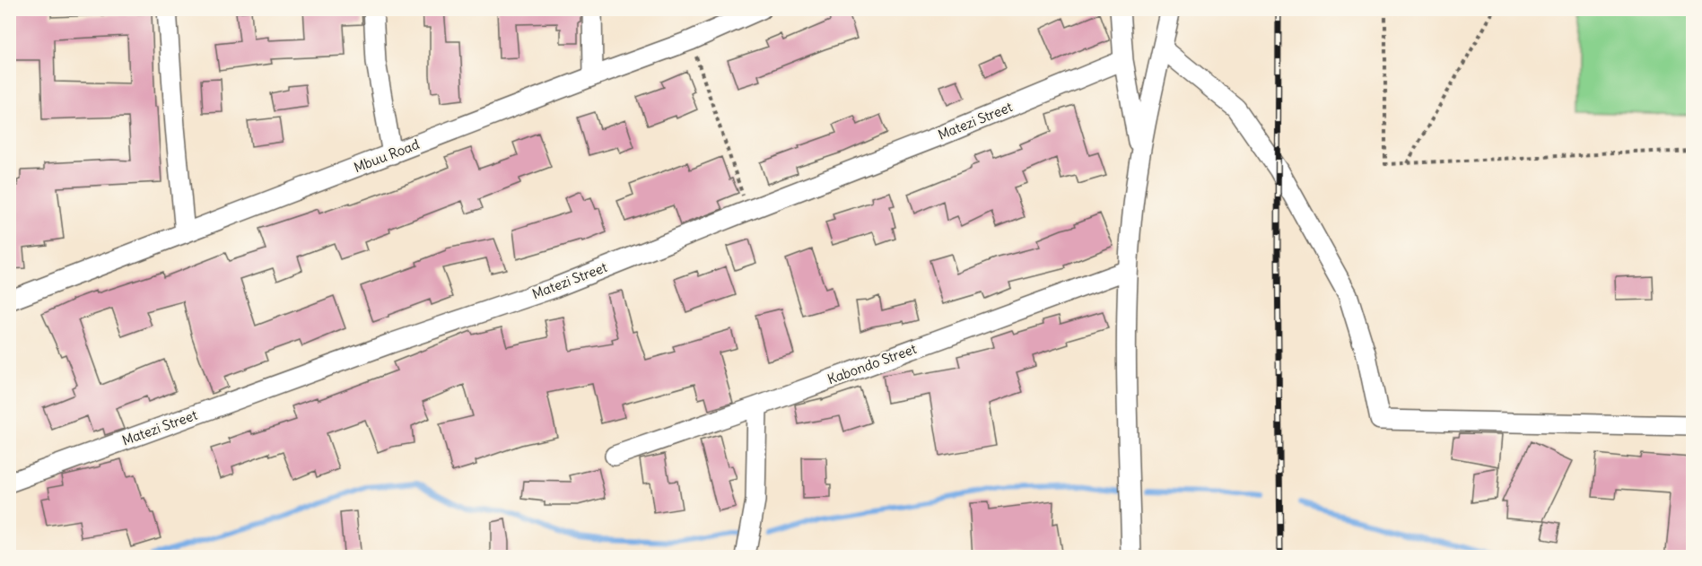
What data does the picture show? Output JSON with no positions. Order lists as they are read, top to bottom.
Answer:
{
  "streets": {
    "street": ["Matezi Street", "Mbuu Road", "Kabondo Street"]
  }
}
